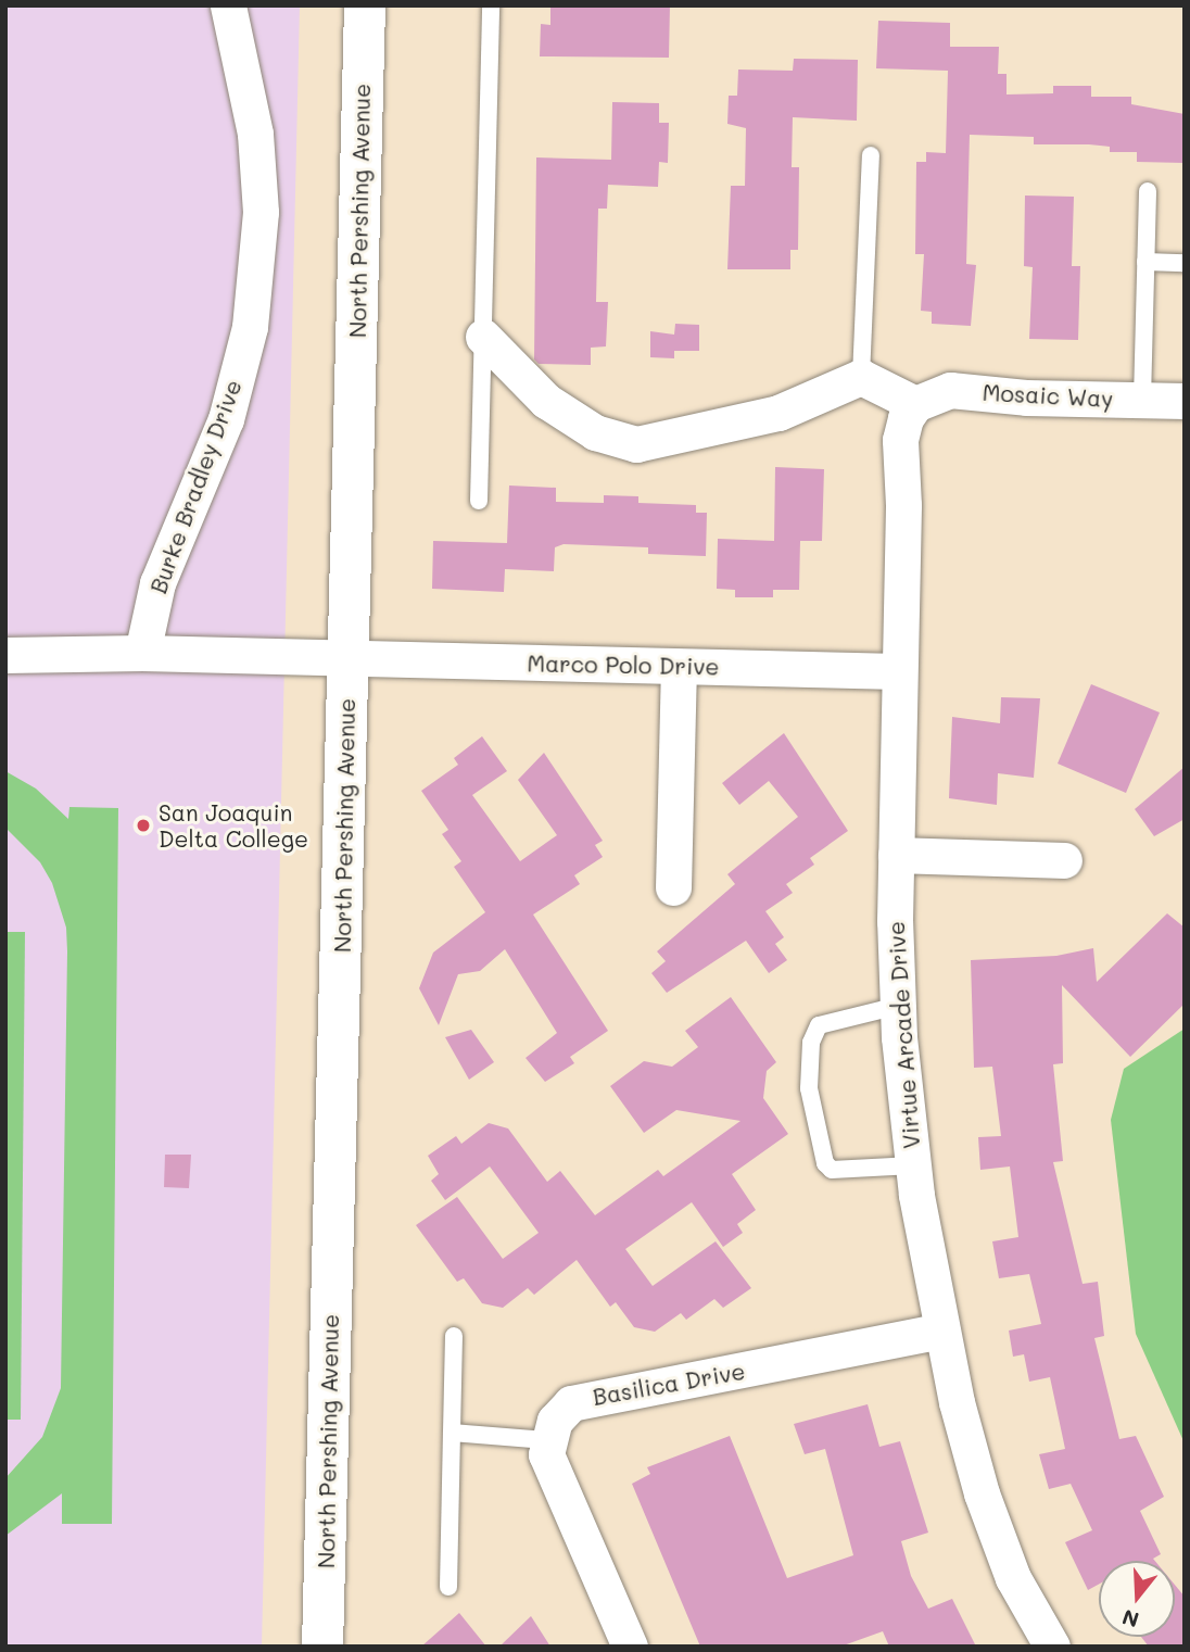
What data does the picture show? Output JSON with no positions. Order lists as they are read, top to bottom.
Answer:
{
  "streets": {
    "main road": ["North Pershing Avenue"],
    "street": [
      "Mosaic Way",
      "Burke Bradley Drive",
      "Marco Polo Drive",
      "Virtue Arcade Drive",
      "Basilica Drive"
    ]
  },
  "crossings": [
    ["North Pershing Avenue", "Marco Polo Drive"],
    ["Mosaic Way", "Virtue Arcade Drive"],
    ["Marco Polo Drive", "Virtue Arcade Drive"],
    ["Virtue Arcade Drive", "Basilica Drive"]
  ],
  "places": ["San Joaquin Delta College"],
  "north": "bottom"
}
